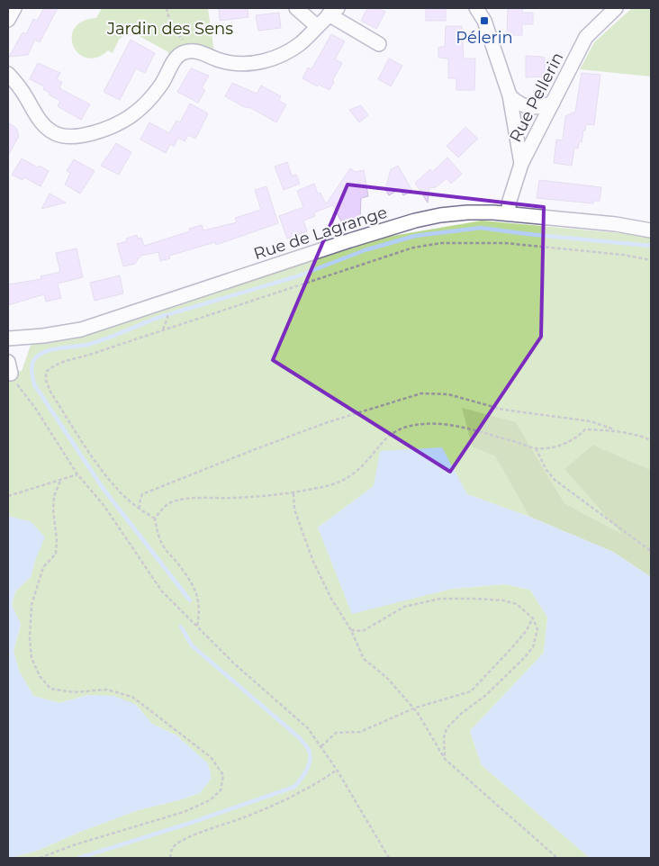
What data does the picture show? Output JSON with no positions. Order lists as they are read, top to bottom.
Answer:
{
  "streets": {
    "street": ["Rue Pellerin", "Rue de Lagrange"]
  },
  "crossings": [
    ["Rue Pellerin", "Rue de Lagrange"]
  ],
  "parks": ["Jardin des Sens"],
  "places": {
    "transit": ["Pélerin"]
  }
}
